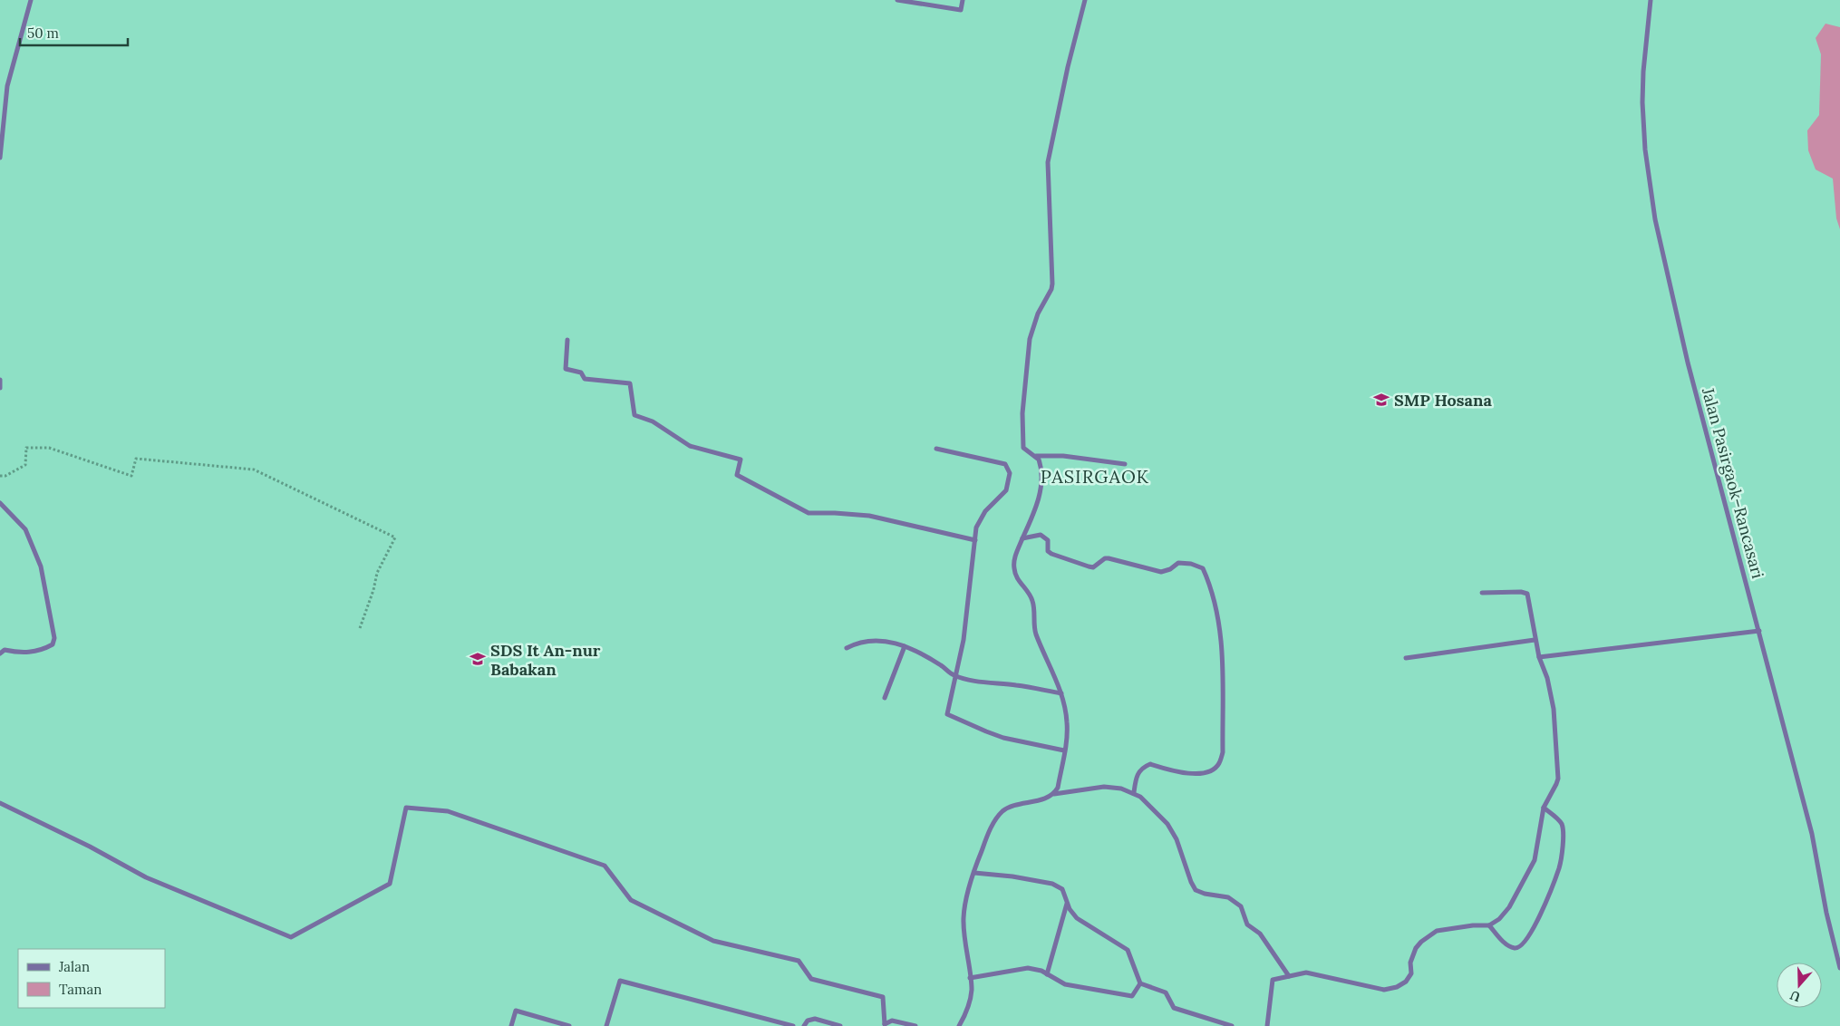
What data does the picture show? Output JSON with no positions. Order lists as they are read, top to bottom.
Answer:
{
  "streets": {
    "street": ["Jalan Pasirgaok–Rancasari"]
  },
  "districts": ["PASIRGAOK"],
  "places": {
    "school or university": ["SMP Hosana", "SDS It An-nur Babakan"]
  },
  "legend": ["Jalan", "Taman"],
  "scale_bar": "50 m",
  "north": "bottom"
}
